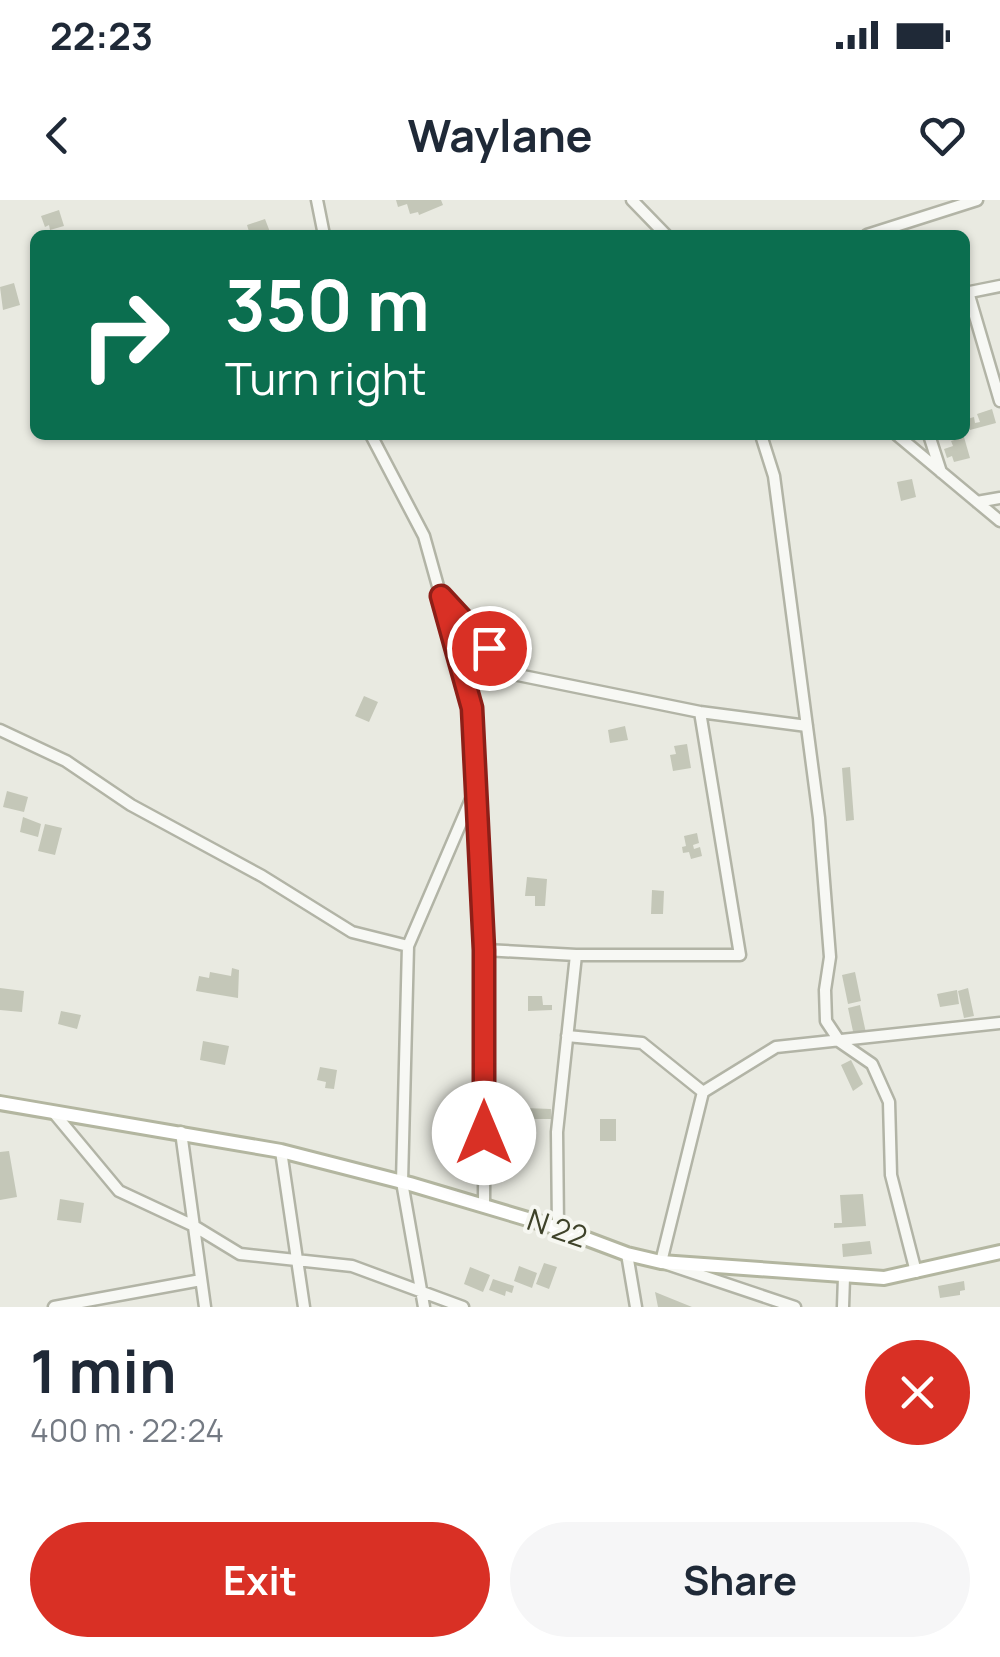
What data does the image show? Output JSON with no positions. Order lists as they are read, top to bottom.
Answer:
{
  "streets": {
    "main road": ["N 22"]
  },
  "page": {
    "status": "22:23",
    "header": "Waylane",
    "turn": ["350 m", "Turn right"],
    "heading": ["1 min", "400 m · 22:24"],
    "buttons": ["Exit", "Share"]
  }
}
